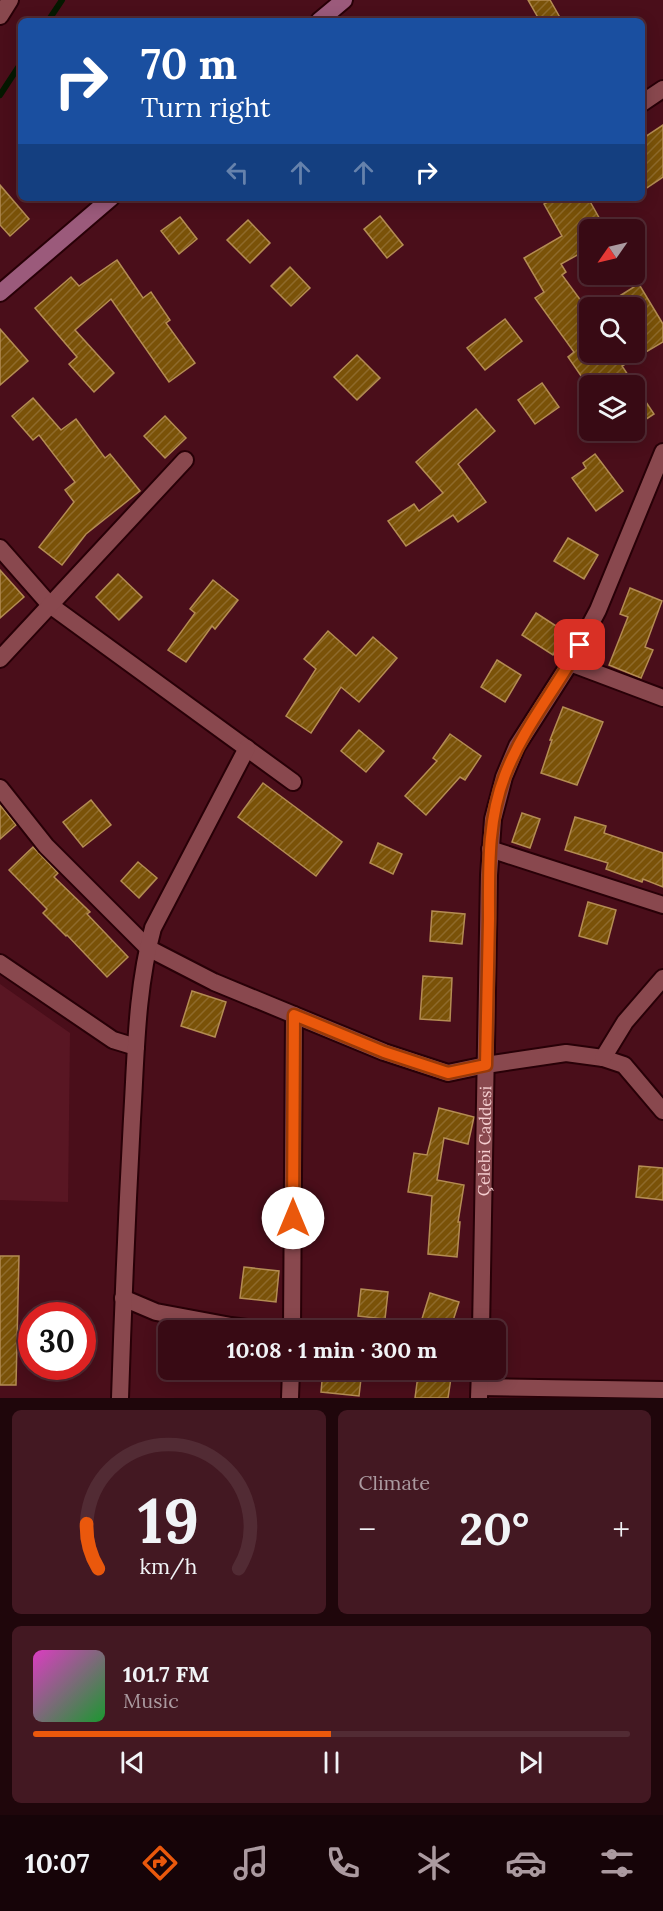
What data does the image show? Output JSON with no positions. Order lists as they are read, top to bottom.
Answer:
{
  "streets": {
    "street": ["Çelebi Caddesi"]
  },
  "north": "bottom left",
  "page": {
    "turn": ["70 m", "Turn right"],
    "limit": "30",
    "trip": "10:08 · 1 min · 300 m",
    "tile": "Climate",
    "heat": ["−", "20°", "+"],
    "song": ["101.7 FM", "Music"],
    "tabs": "10:07",
    "gauge": ["19", "km/h"]
  }
}
